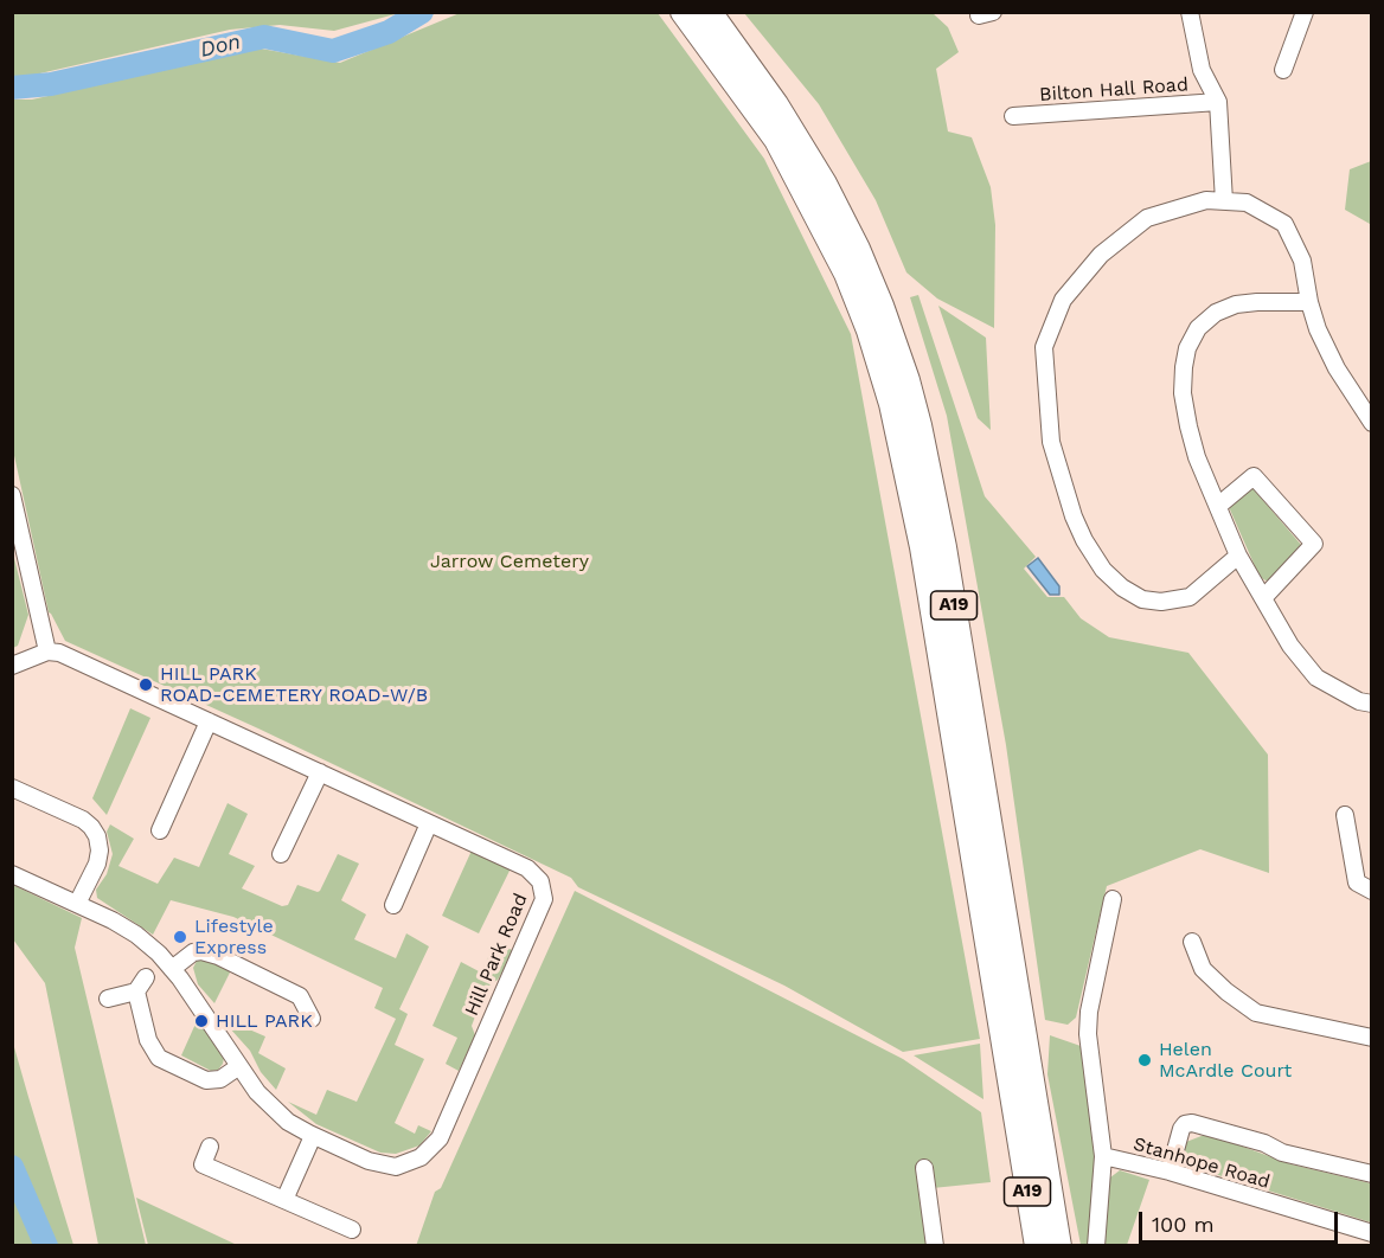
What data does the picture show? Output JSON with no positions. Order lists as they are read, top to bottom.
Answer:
{
  "streets": {
    "highway": ["A19"],
    "street": ["Bilton Hall Road", "Hill Park Road", "Stanhope Road"]
  },
  "water": ["Don"],
  "parks": ["Jarrow Cemetery"],
  "places": [
    "HILL PARK ROAD-CEMETERY ROAD-W/B",
    "Lifestyle Express",
    "HILL PARK",
    "Helen McArdle Court"
  ],
  "scale_bar": "100 m"
}
